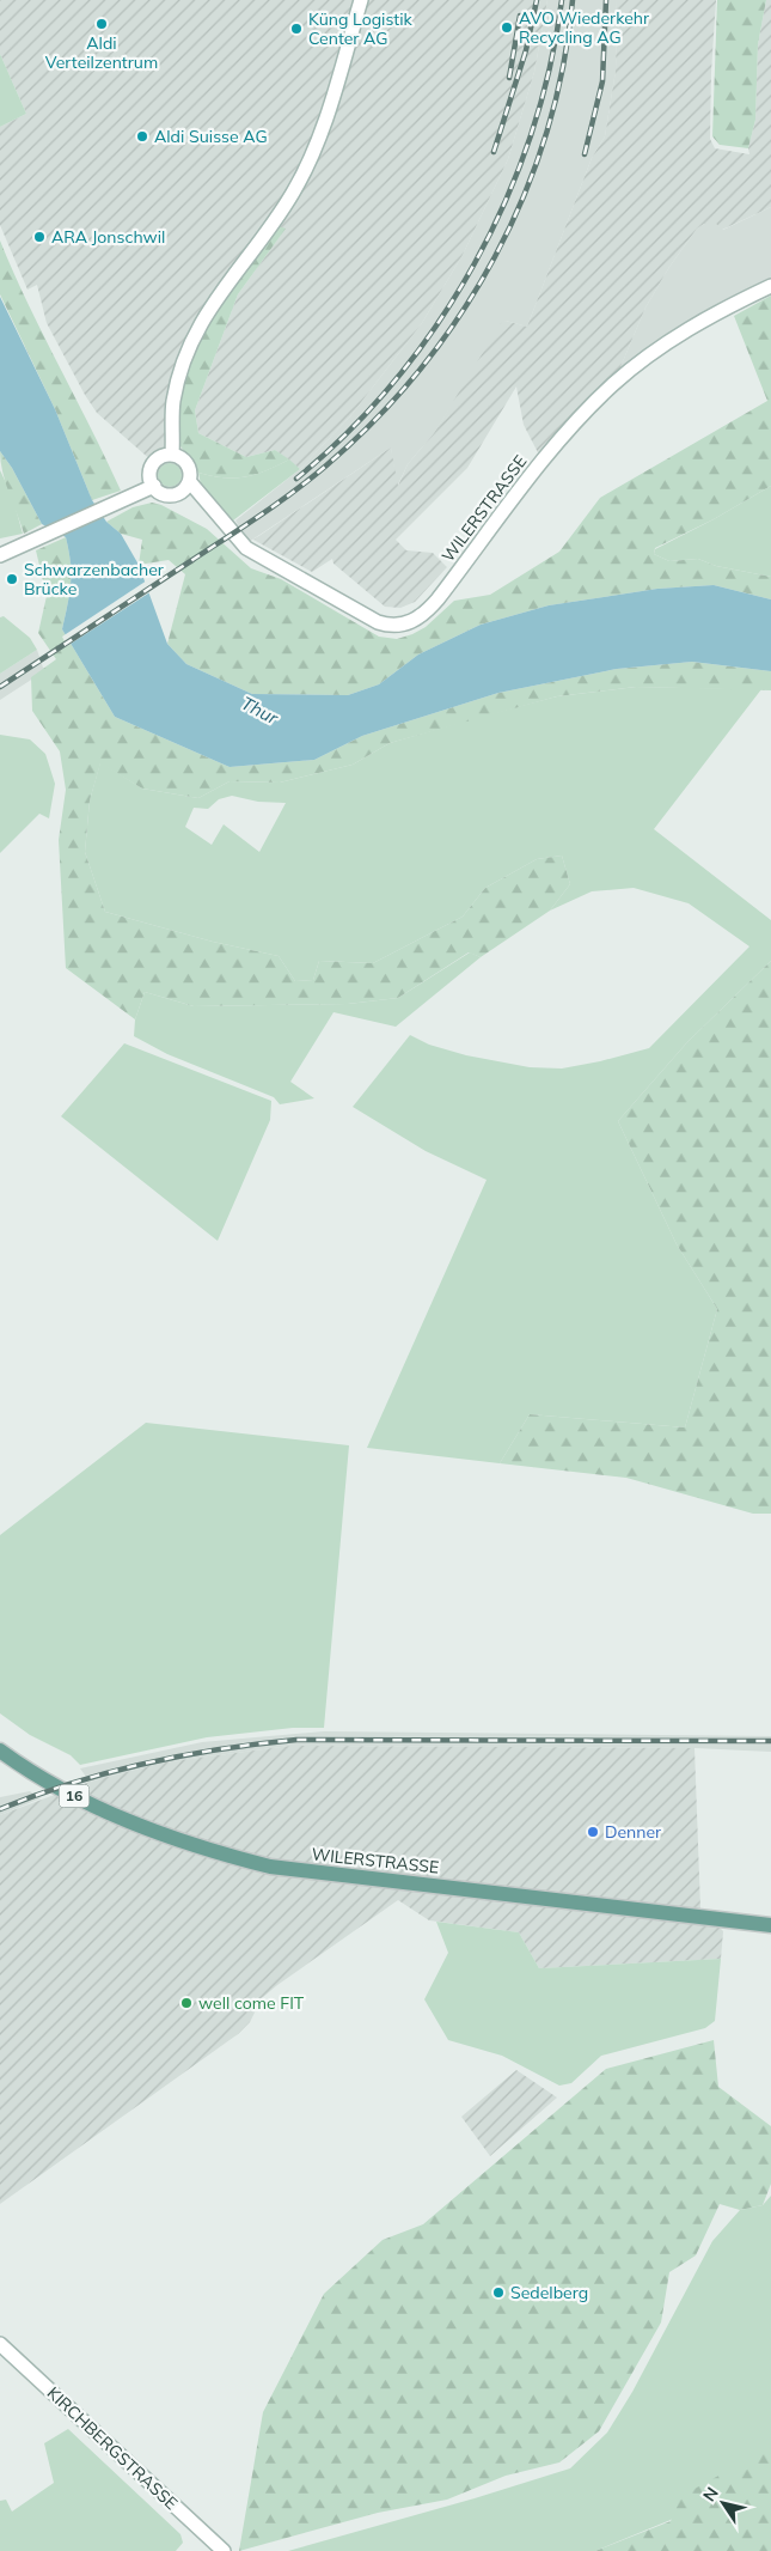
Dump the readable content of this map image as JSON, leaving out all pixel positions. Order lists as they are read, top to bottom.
{
  "streets": {
    "main road": ["WILERSTRASSE", "16", "KIRCHBERGSTRASSE"]
  },
  "water": ["Thur"],
  "places": [
    "Aldi Verteilzentrum",
    "AVO Wiederkehr Recycling AG",
    "Küng Logistik Center AG",
    "Aldi Suisse AG",
    "ARA Jonschwil",
    "Schwarzenbacher Brücke",
    "Denner",
    "well come FIT",
    "Sedelberg"
  ],
  "north": "top left"
}
